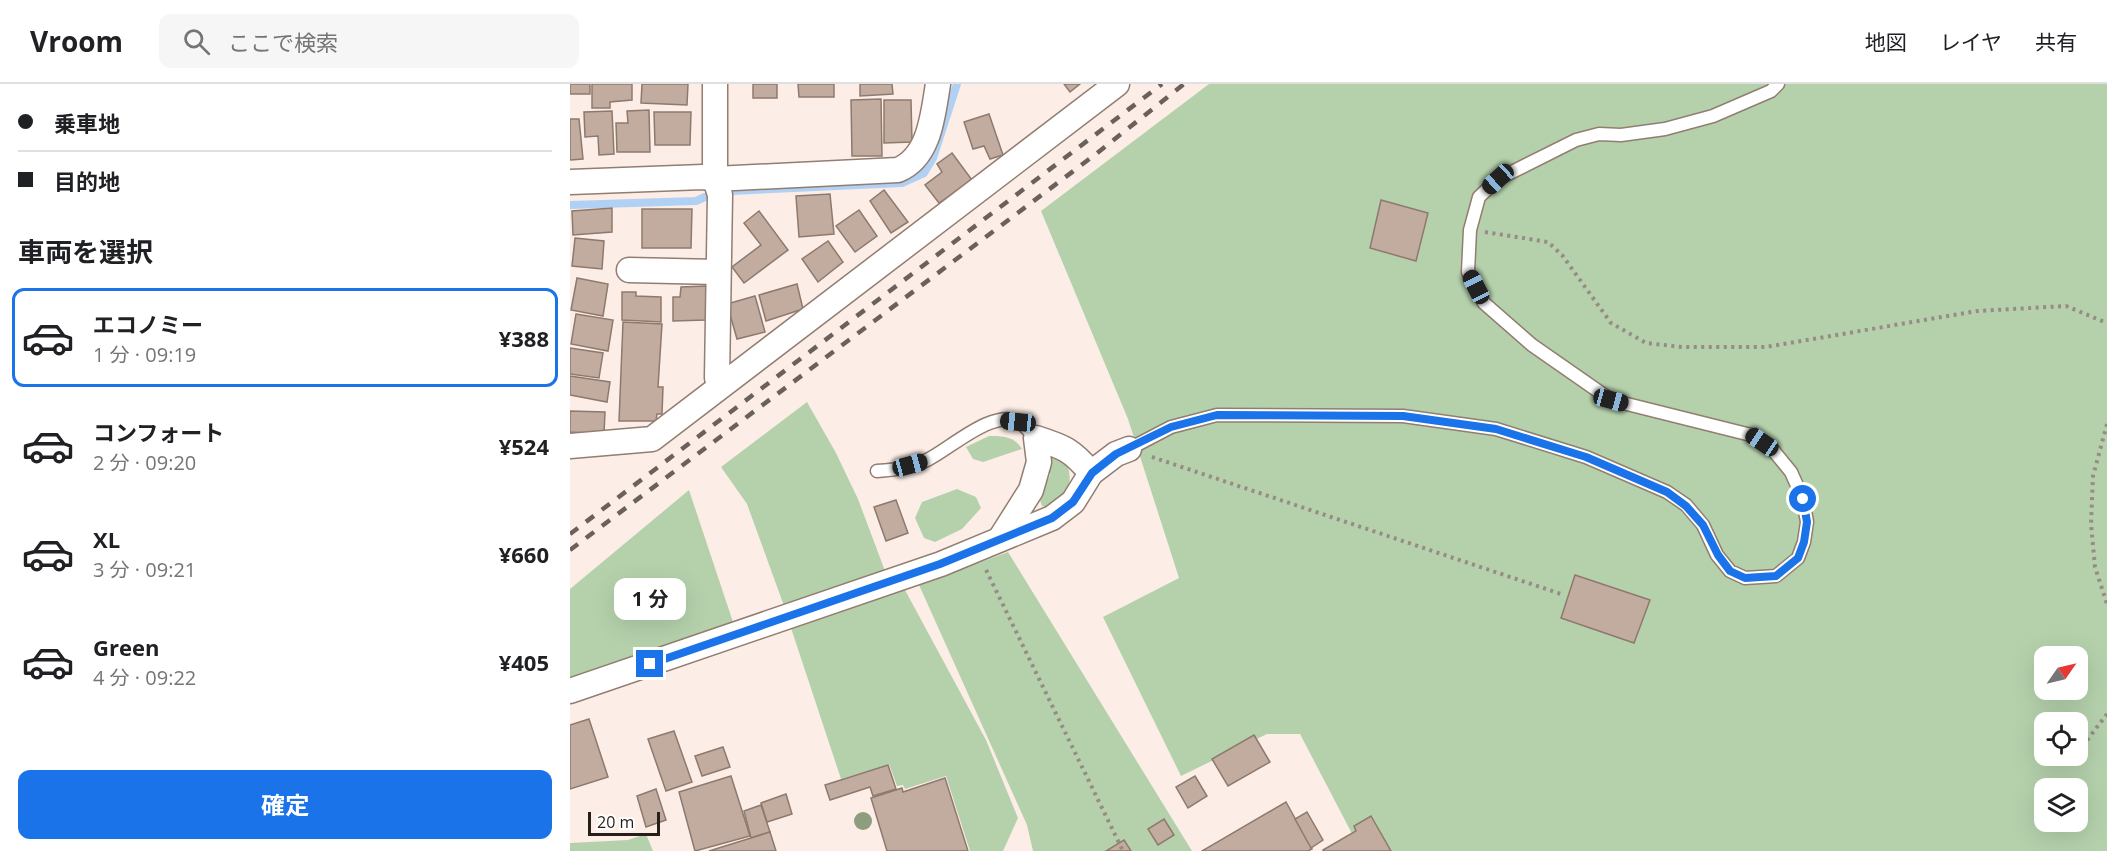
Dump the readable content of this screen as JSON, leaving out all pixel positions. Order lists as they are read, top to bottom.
{
  "scale_bar": "20 m",
  "north": "top right",
  "page": {
    "header": "Vroom",
    "search": "ここで検索",
    "nav": ["地図", "レイヤ", "共有"],
    "banner": ["乗車地", "目的地"],
    "heading": "車両を選択",
    "list": [
      {
        "name": "エコノミー",
        "note": "1 分 · 09:19",
        "value": "¥388"
      },
      {
        "name": "コンフォート",
        "note": "2 分 · 09:20",
        "value": "¥524"
      },
      {
        "name": "XL",
        "note": "3 分 · 09:21",
        "value": "¥660"
      },
      {
        "name": "Green",
        "note": "4 分 · 09:22",
        "value": "¥405"
      }
    ],
    "bubble": "1 分",
    "buttons": "確定",
    "scale": "20 m"
  }
}
